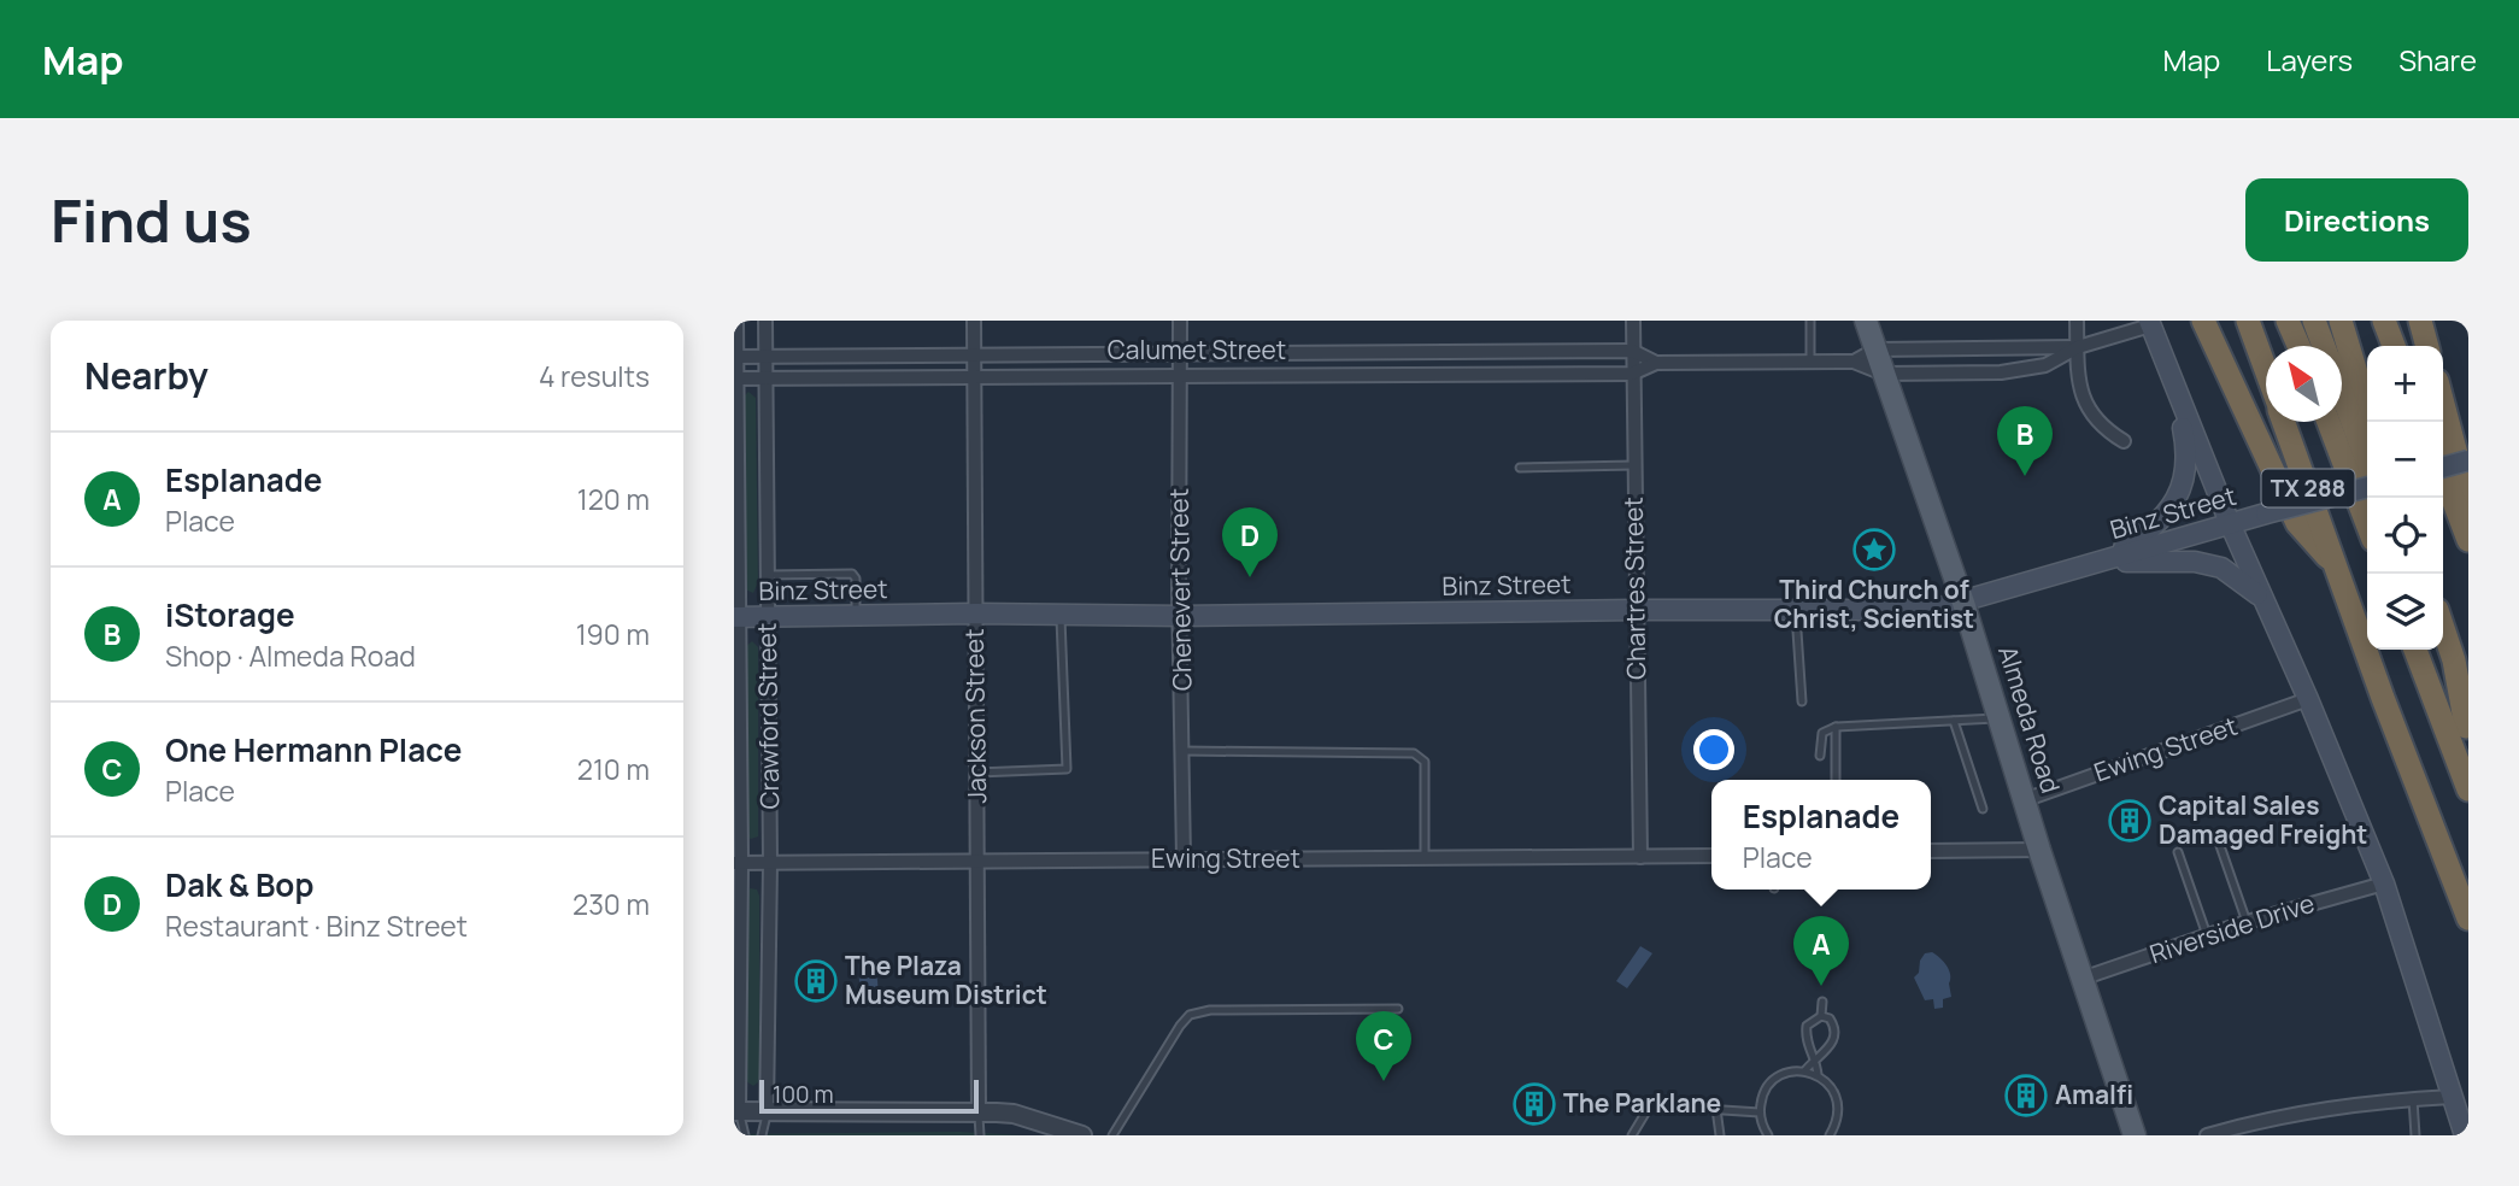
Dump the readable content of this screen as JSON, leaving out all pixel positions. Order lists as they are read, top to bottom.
{
  "streets": {
    "highway": ["TX 288"],
    "main road": ["Binz Street", "Almeda Road"],
    "street": [
      "Calumet Street",
      "Chartres Street",
      "Chenevert Street",
      "Crawford Street",
      "Jackson Street",
      "Ewing Street",
      "Riverside Drive"
    ]
  },
  "crossings": [
    ["Calumet Street", "Chartres Street"],
    ["Calumet Street", "Chenevert Street"],
    ["Calumet Street", "Crawford Street"],
    ["Calumet Street", "Jackson Street"],
    ["Calumet Street", "Almeda Road"],
    ["Binz Street", "Chartres Street"],
    ["Binz Street", "Chenevert Street"],
    ["Binz Street", "Crawford Street"],
    ["Binz Street", "Jackson Street"],
    ["Binz Street", "Almeda Road"],
    ["Chartres Street", "Ewing Street"],
    ["Chenevert Street", "Ewing Street"],
    ["Crawford Street", "Ewing Street"],
    ["Jackson Street", "Ewing Street"],
    ["Almeda Road", "Ewing Street"],
    ["Almeda Road", "Riverside Drive"]
  ],
  "places": {
    "place": ["Third Church of Christ, Scientist"],
    "building": [
      "Capital Sales Damaged Freight",
      "The Plaza Museum District",
      "Amalfi",
      "The Parklane"
    ]
  },
  "scale_bar": "100 m",
  "north": "top left",
  "page": {
    "header": "Map",
    "nav": ["Map", "Layers", "Share"],
    "buttons": "Directions",
    "title": "Find us",
    "heading": ["Nearby", "4 results"],
    "map_buttons": ["+", "−"],
    "pins": [
      "B",
      "D",
      "A",
      "C"
    ],
    "list": [
      {
        "mark": "A",
        "name": "Esplanade",
        "note": "Place",
        "value": "120 m"
      },
      {
        "mark": "B",
        "name": "iStorage",
        "note": "Shop · Almeda Road",
        "value": "190 m"
      },
      {
        "mark": "C",
        "name": "One Hermann Place",
        "note": "Place",
        "value": "210 m"
      },
      {
        "mark": "D",
        "name": "Dak & Bop",
        "note": "Restaurant · Binz Street",
        "value": "230 m"
      }
    ],
    "popup": ["Esplanade", "Place"],
    "scale": "100 m"
  }
}
